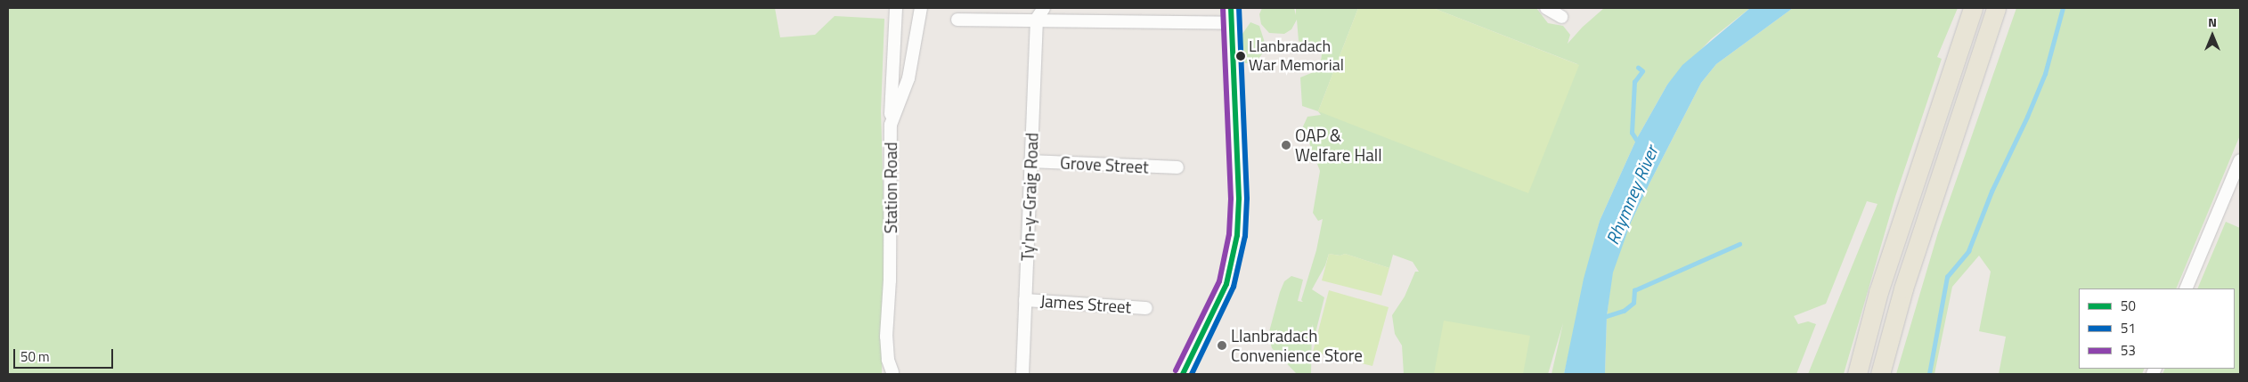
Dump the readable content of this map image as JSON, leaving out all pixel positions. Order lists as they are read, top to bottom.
{
  "streets": {
    "street": [
      "Grove Street",
      "Station Road",
      "Ty'n-y-Graig Road",
      "James Street"
    ]
  },
  "crossings": [
    ["Grove Street", "Ty'n-y-Graig Road"],
    ["Ty'n-y-Graig Road", "James Street"]
  ],
  "water": ["Rhymney River"],
  "places": ["Llanbradach War Memorial", "OAP & Welfare Hall", "Llanbradach Convenience Store"],
  "lines": ["transit line 50", "transit line 51", "transit line 53"],
  "legend": ["50", "51", "53"],
  "scale_bar": "50 m",
  "north": "top"
}
